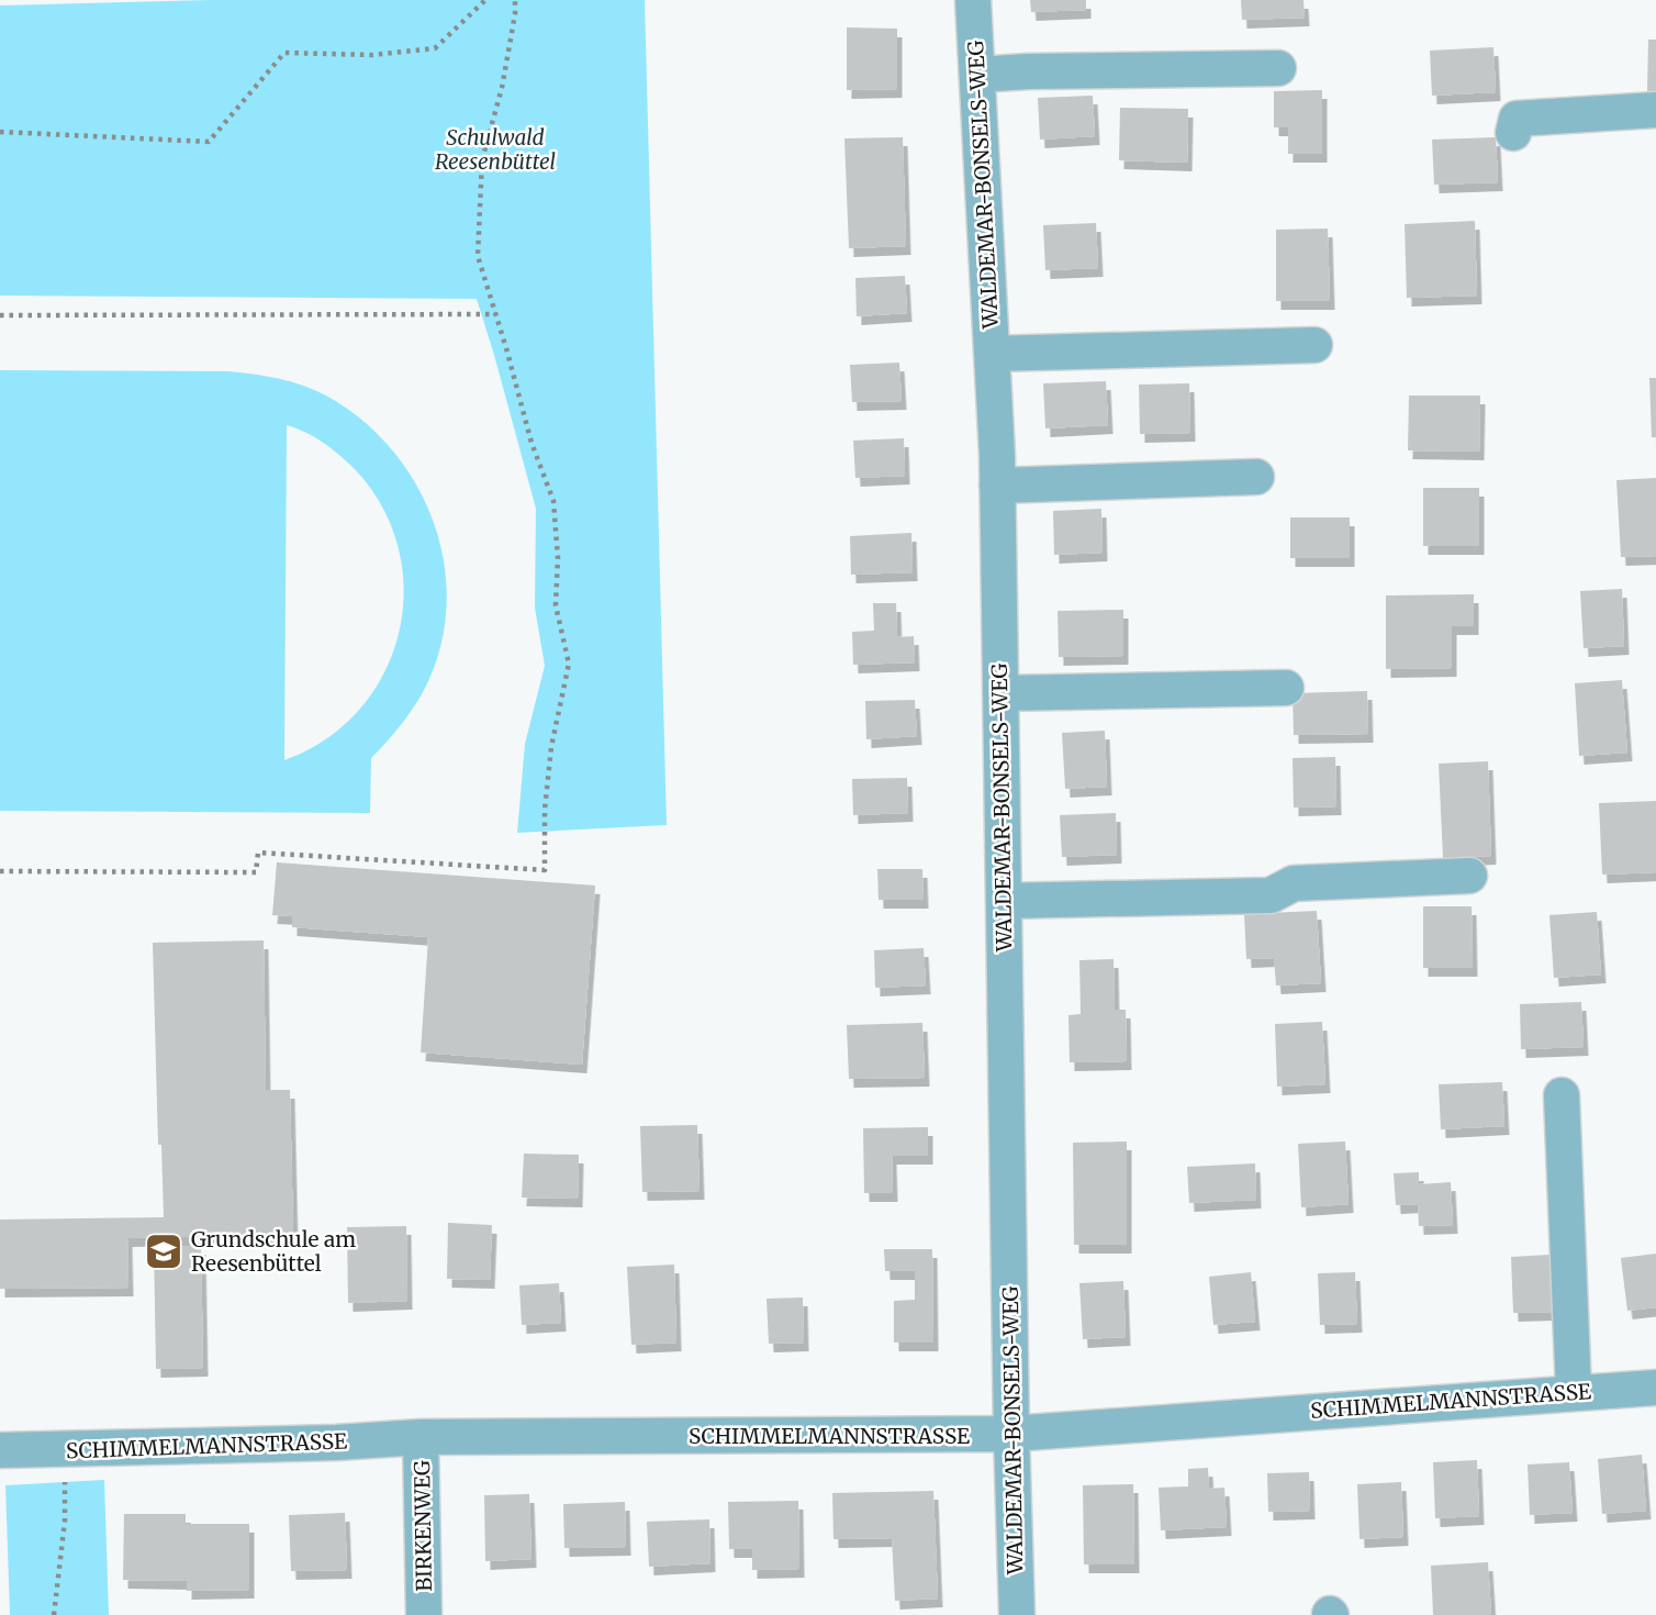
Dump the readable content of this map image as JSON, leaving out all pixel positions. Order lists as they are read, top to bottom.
{
  "streets": {
    "street": ["WALDEMAR-BONSELS-WEG", "SCHIMMELMANNSTRASSE", "BIRKENWEG"]
  },
  "crossings": [
    ["WALDEMAR-BONSELS-WEG", "SCHIMMELMANNSTRASSE"],
    ["SCHIMMELMANNSTRASSE", "BIRKENWEG"]
  ],
  "parks": ["Schulwald Reesenbüttel"],
  "places": {
    "school or university": ["Grundschule am Reesenbüttel"]
  }
}
